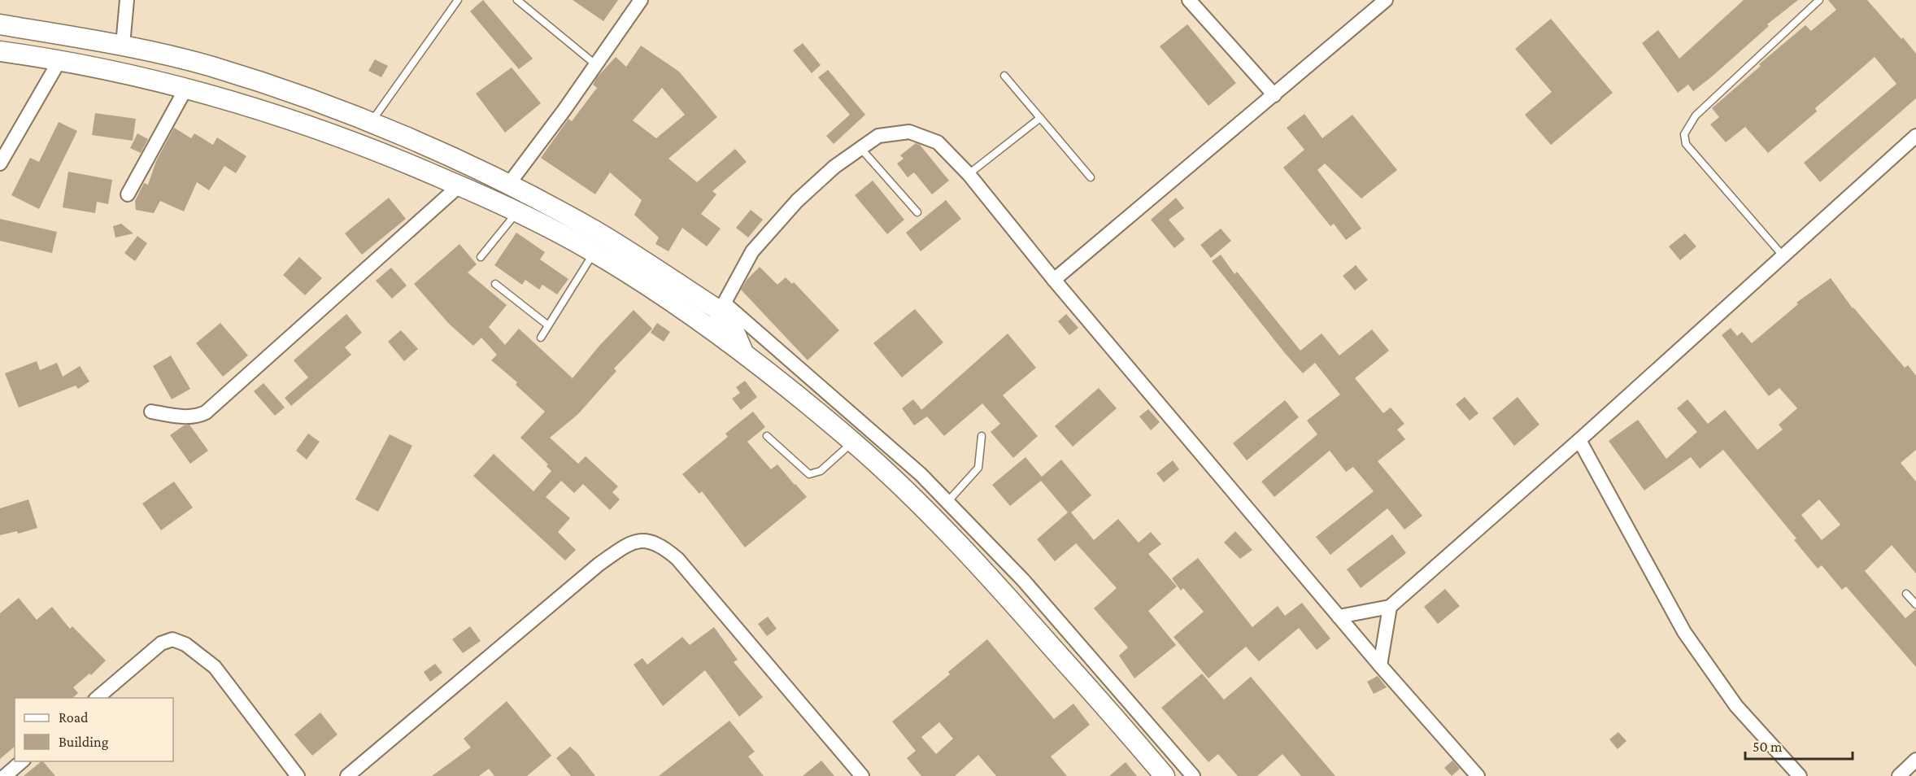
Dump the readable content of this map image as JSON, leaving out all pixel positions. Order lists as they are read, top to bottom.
{
  "legend": ["Road", "Building"],
  "scale_bar": "50 m"
}
